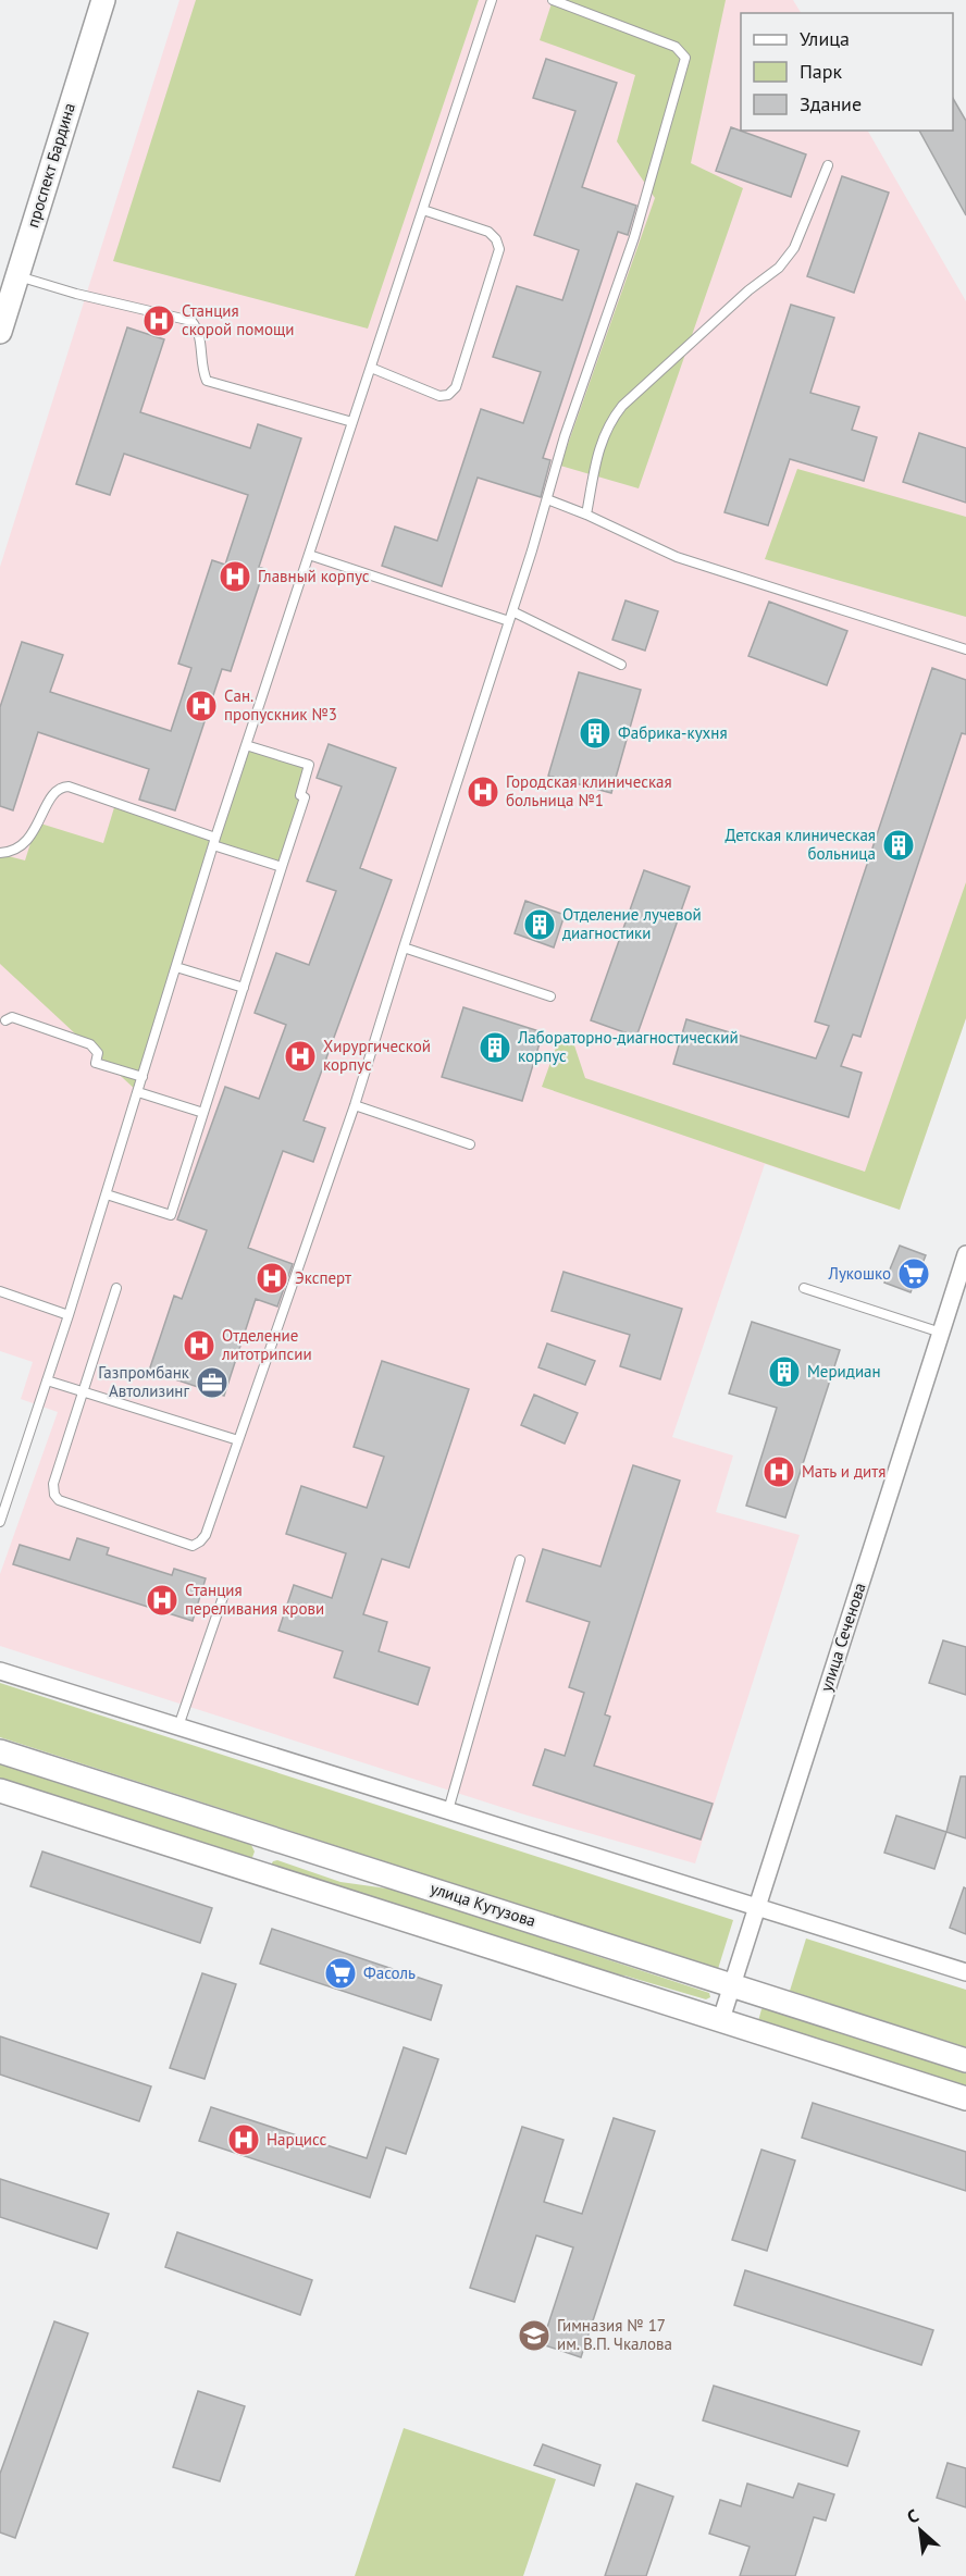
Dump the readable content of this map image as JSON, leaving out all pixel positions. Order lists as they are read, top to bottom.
{
  "streets": {
    "main road": ["проспект Бардина", "улица Кутузова"],
    "street": ["улица Сеченова"]
  },
  "crossings": [
    ["улица Сеченова", "улица Кутузова"]
  ],
  "places": {
    "hospital": [
      "Станция скорой помощи",
      "Главный корпус",
      "Сан. пропускник №3",
      "Городская клиническая больница №1",
      "Хирургической корпус",
      "Эксперт",
      "Отделение литотрипсии",
      "Мать и дитя",
      "Станция переливания крови",
      "Нарцисс"
    ],
    "building": [
      "Фабрика-кухня",
      "Детская клиническая больница",
      "Отделение лучевой диагностики",
      "Лабораторно-диагностический корпус",
      "Меридиан"
    ],
    "supermarket": ["Лукошко", "Фасоль"],
    "office": ["Газпромбанк Автолизинг"],
    "school or university": ["Гимназия № 17 им. В.П. Чкалова"]
  },
  "legend": ["Улица", "Парк", "Здание"],
  "north": "top left"
}
